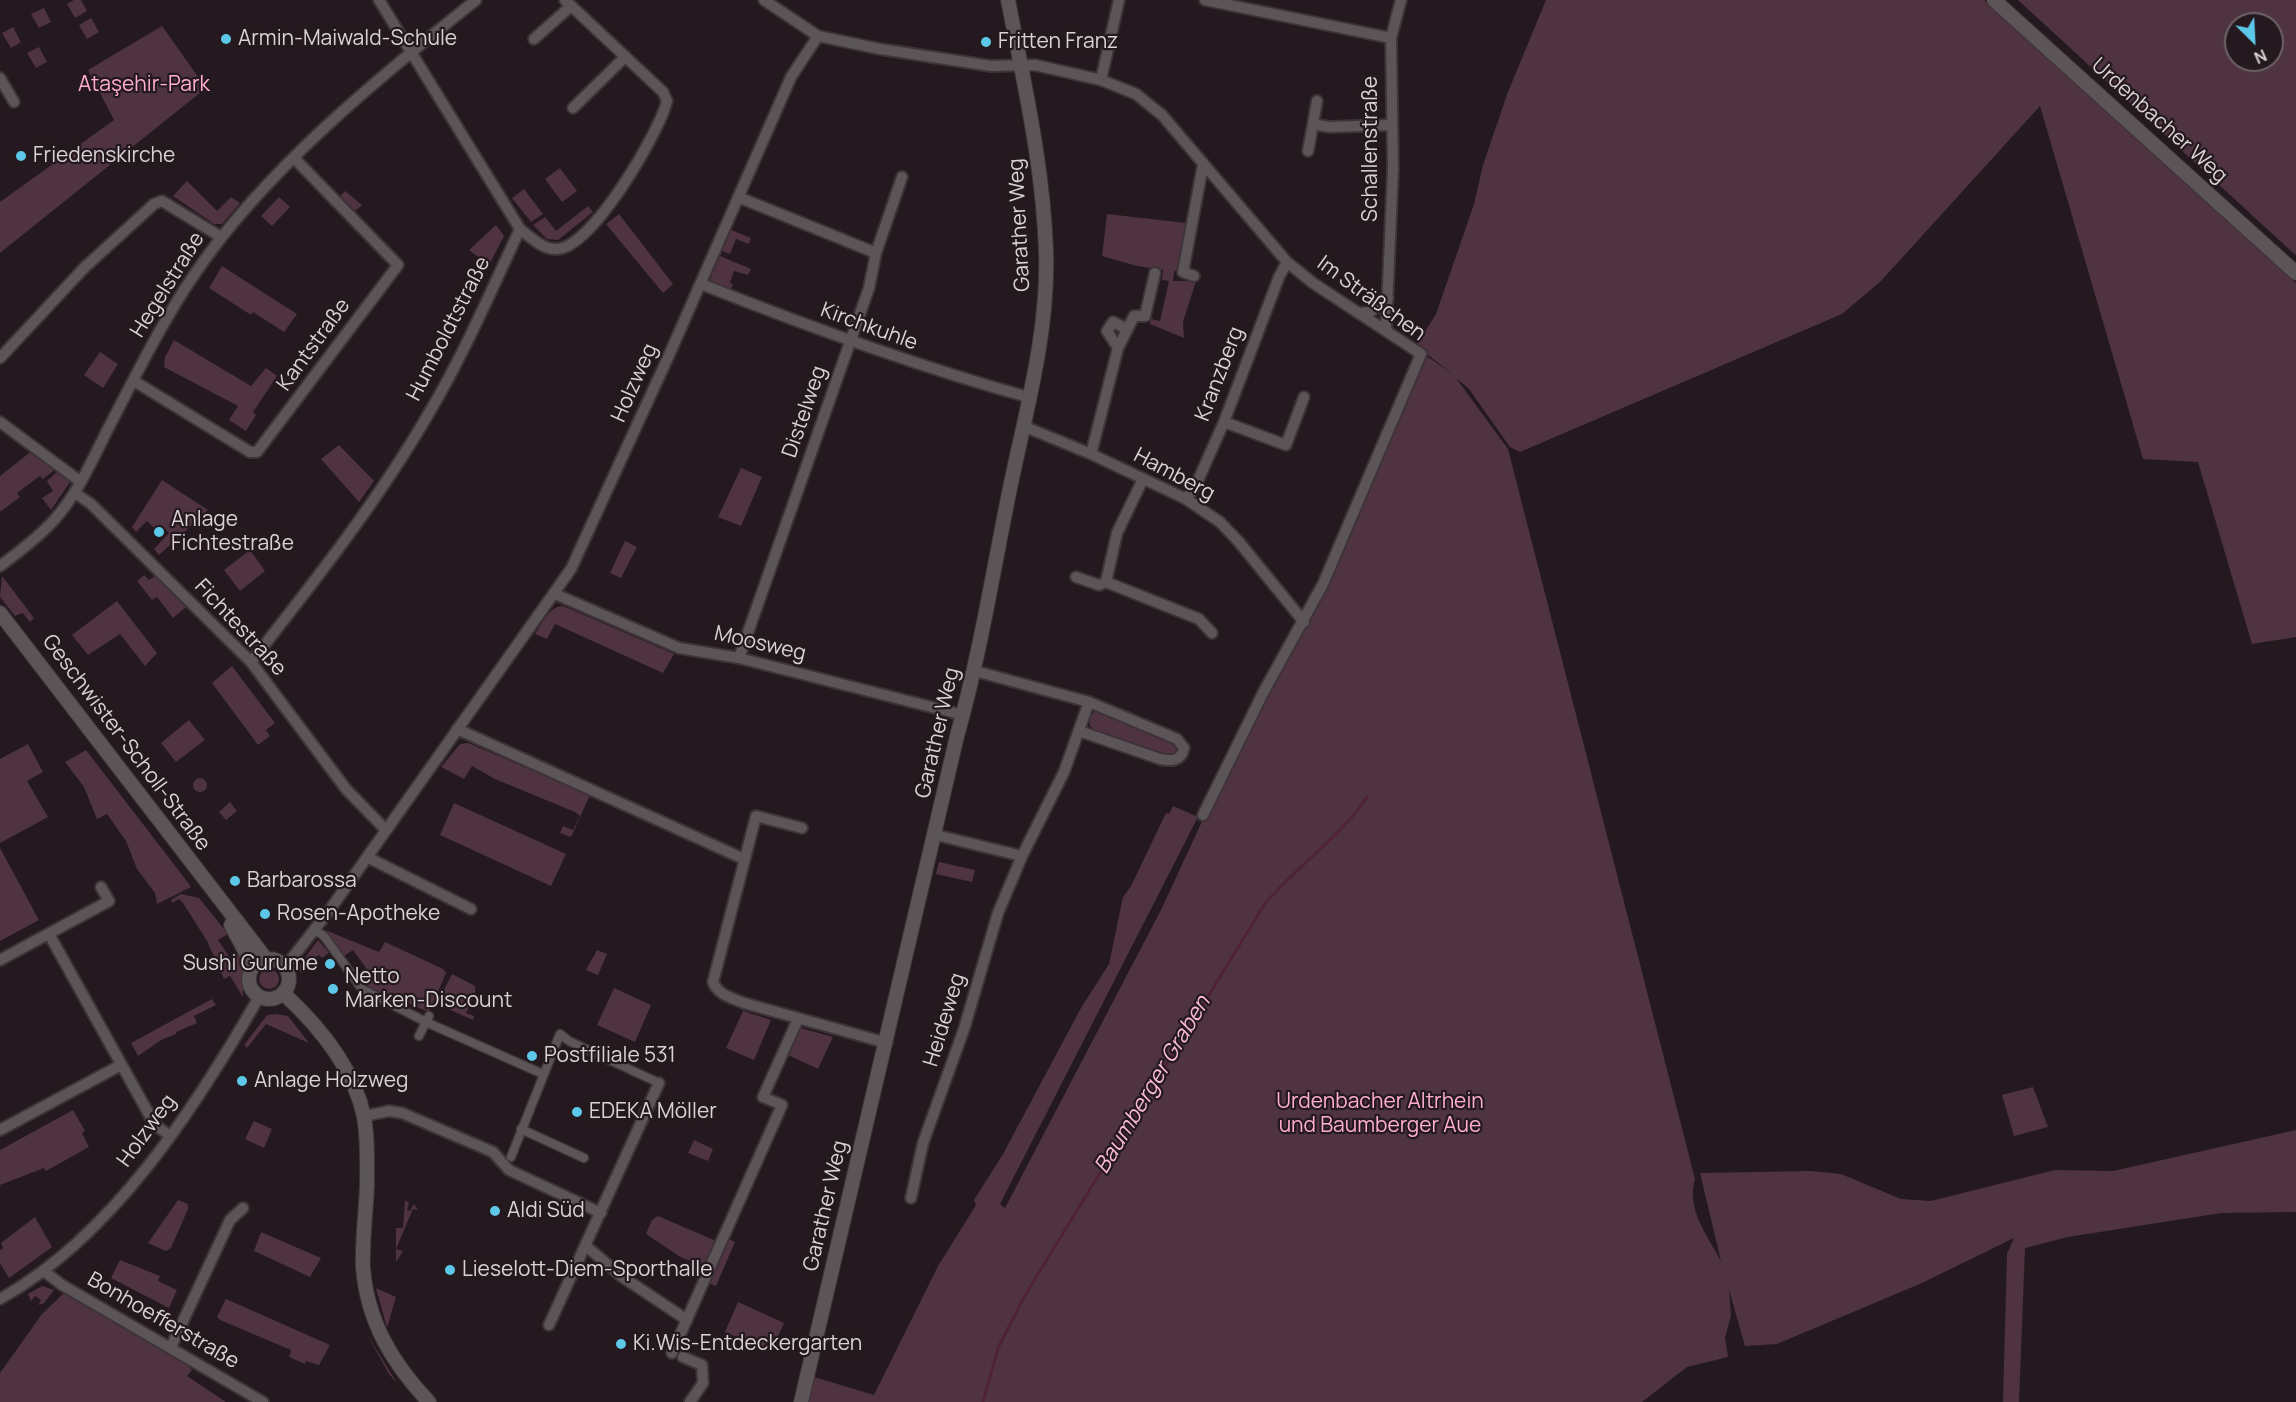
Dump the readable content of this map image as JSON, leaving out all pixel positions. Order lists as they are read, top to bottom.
{
  "streets": {
    "street": [
      "Urdenbacher Weg",
      "Schallenstraße",
      "Garather Weg",
      "Hegelstraße",
      "Im Sträßchen",
      "Kirchkuhle",
      "Humboldtstraße",
      "Kantstraße",
      "Kranzberg",
      "Holzweg",
      "Distelweg",
      "Hamberg",
      "Fichtestraße",
      "Moosweg",
      "Geschwister-Scholl-Straße",
      "Heideweg",
      "Bonhoefferstraße"
    ]
  },
  "crossings": [
    ["Schallenstraße", "Im Sträßchen"],
    ["Garather Weg", "Im Sträßchen"],
    ["Garather Weg", "Kirchkuhle"],
    ["Garather Weg", "Hamberg"],
    ["Garather Weg", "Moosweg"],
    ["Hegelstraße", "Kantstraße"],
    ["Hegelstraße", "Fichtestraße"],
    ["Im Sträßchen", "Kranzberg"],
    ["Im Sträßchen", "Holzweg"],
    ["Im Sträßchen", "Hamberg"],
    ["Kirchkuhle", "Holzweg"],
    ["Kirchkuhle", "Distelweg"],
    ["Humboldtstraße", "Fichtestraße"],
    ["Kranzberg", "Hamberg"],
    ["Holzweg", "Fichtestraße"],
    ["Holzweg", "Moosweg"],
    ["Holzweg", "Geschwister-Scholl-Straße"],
    ["Holzweg", "Bonhoefferstraße"],
    ["Distelweg", "Moosweg"]
  ],
  "water": ["Baumberger Graben"],
  "parks": ["Ataşehir-Park", "Urdenbacher Altrhein und Baumberger Aue"],
  "places": [
    "Armin-Maiwald-Schule",
    "Fritten Franz",
    "Friedenskirche",
    "Anlage Fichtestraße",
    "Barbarossa",
    "Rosen-Apotheke",
    "Sushi Gurume",
    "Netto Marken-Discount",
    "Postfiliale 531",
    "Anlage Holzweg",
    "EDEKA Möller",
    "Aldi Süd",
    "Lieselott-Diem-Sporthalle",
    "Ki.Wis-Entdeckergarten"
  ],
  "north": "bottom right"
}
